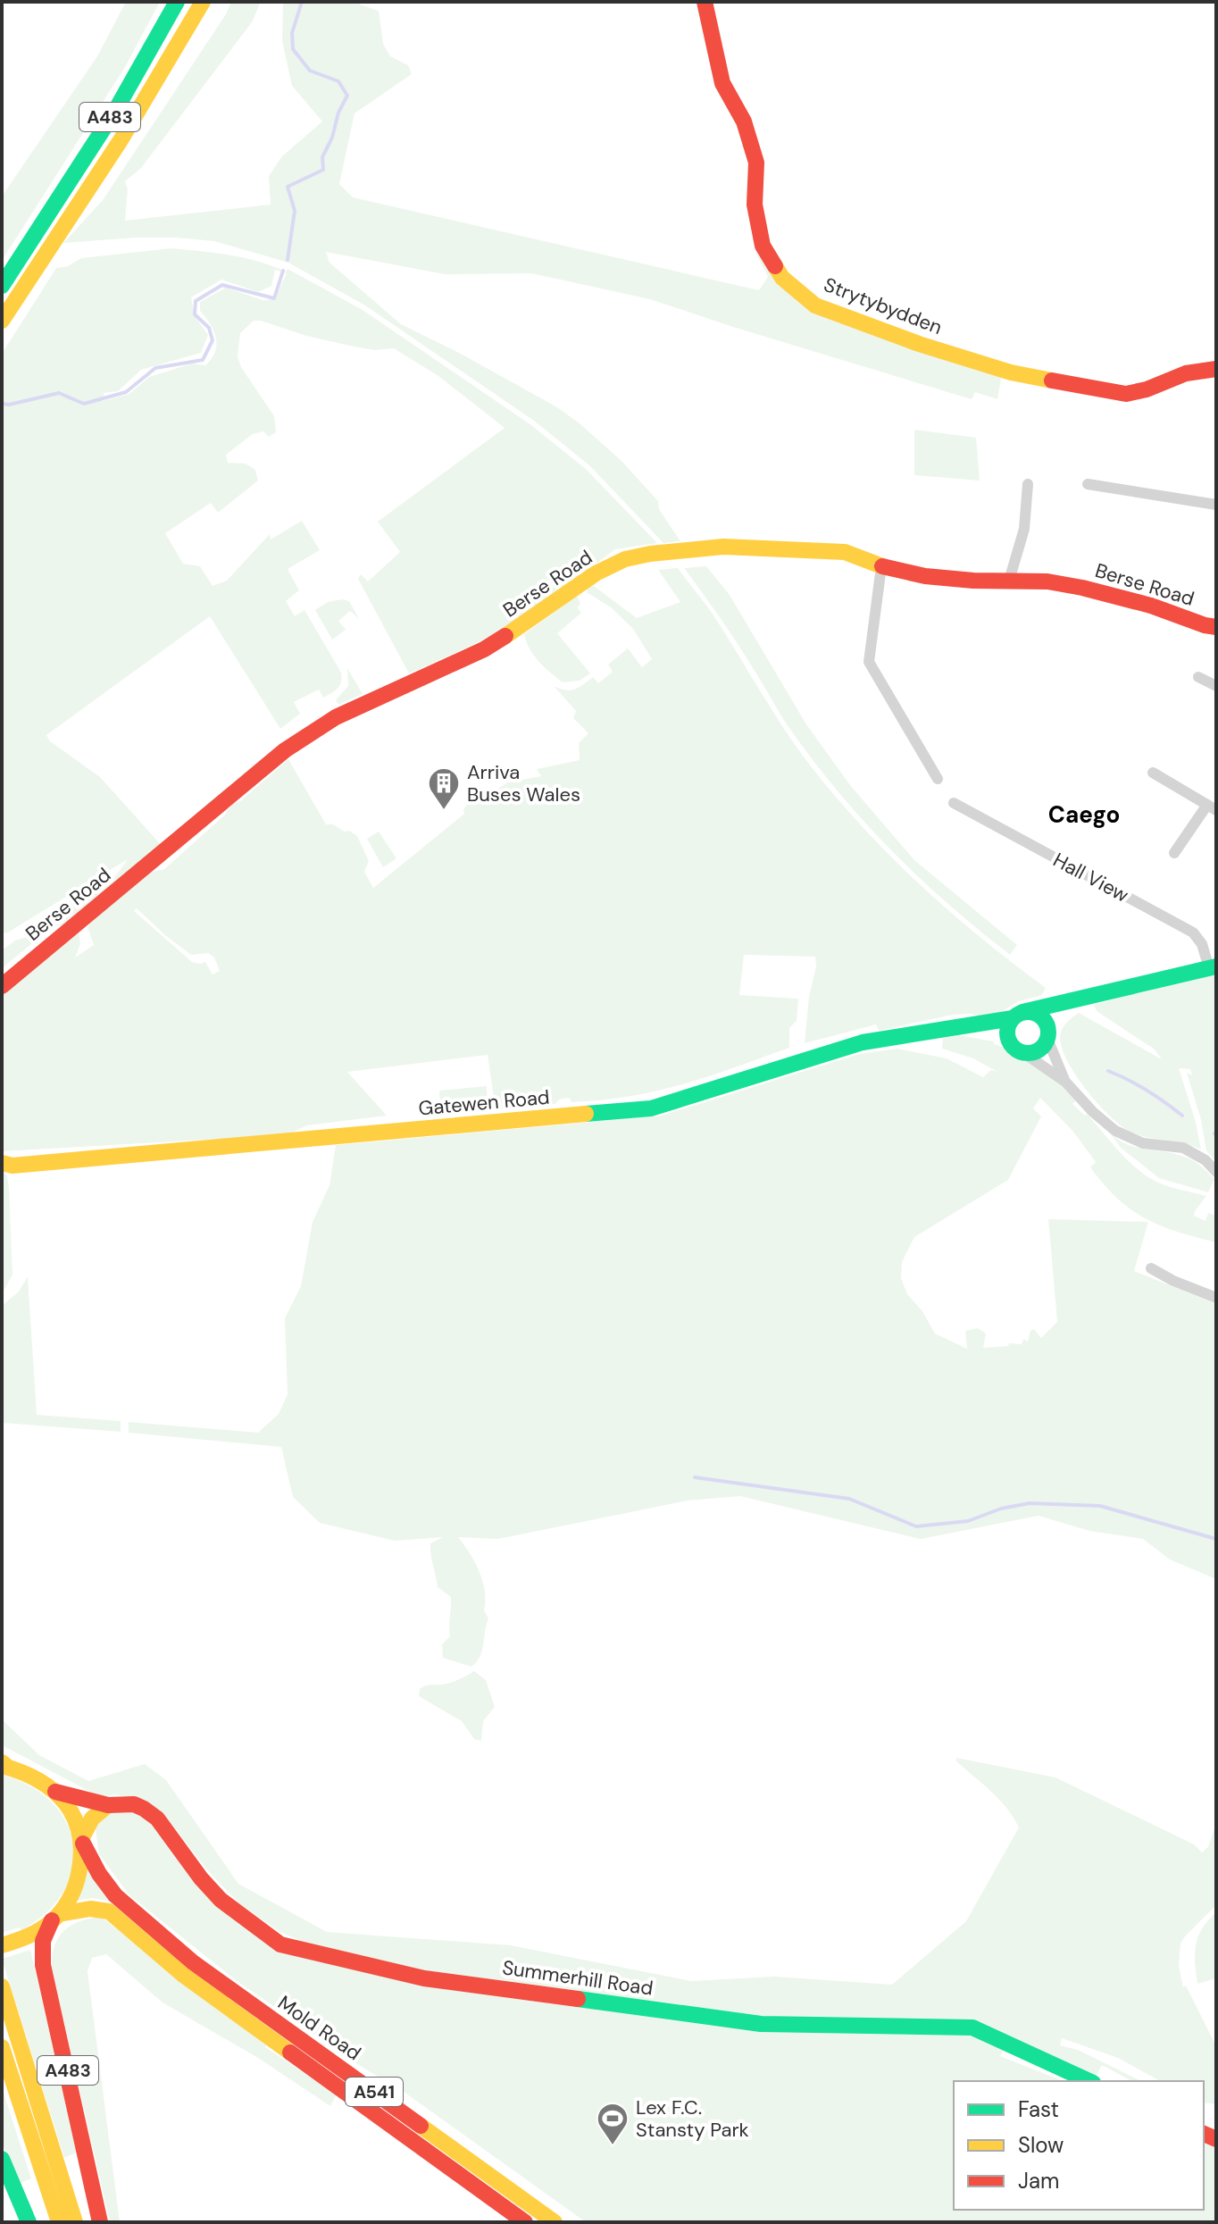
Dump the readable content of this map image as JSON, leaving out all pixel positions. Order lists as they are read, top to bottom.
{
  "streets": {
    "main road": [
      "A483",
      "Strytybydden",
      "Berse Road",
      "Gatewen Road",
      "Summerhill Road",
      "Mold Road",
      "A541"
    ],
    "street": ["Hall View"]
  },
  "crossings": [
    ["A483", "Mold Road"],
    ["Hall View", "Gatewen Road"],
    ["Summerhill Road", "Mold Road"]
  ],
  "districts": ["Caego"],
  "places": {
    "building": ["Arriva Buses Wales"],
    "sports": ["Lex F.C. Stansty Park"]
  },
  "legend": ["Fast", "Slow", "Jam"]
}
